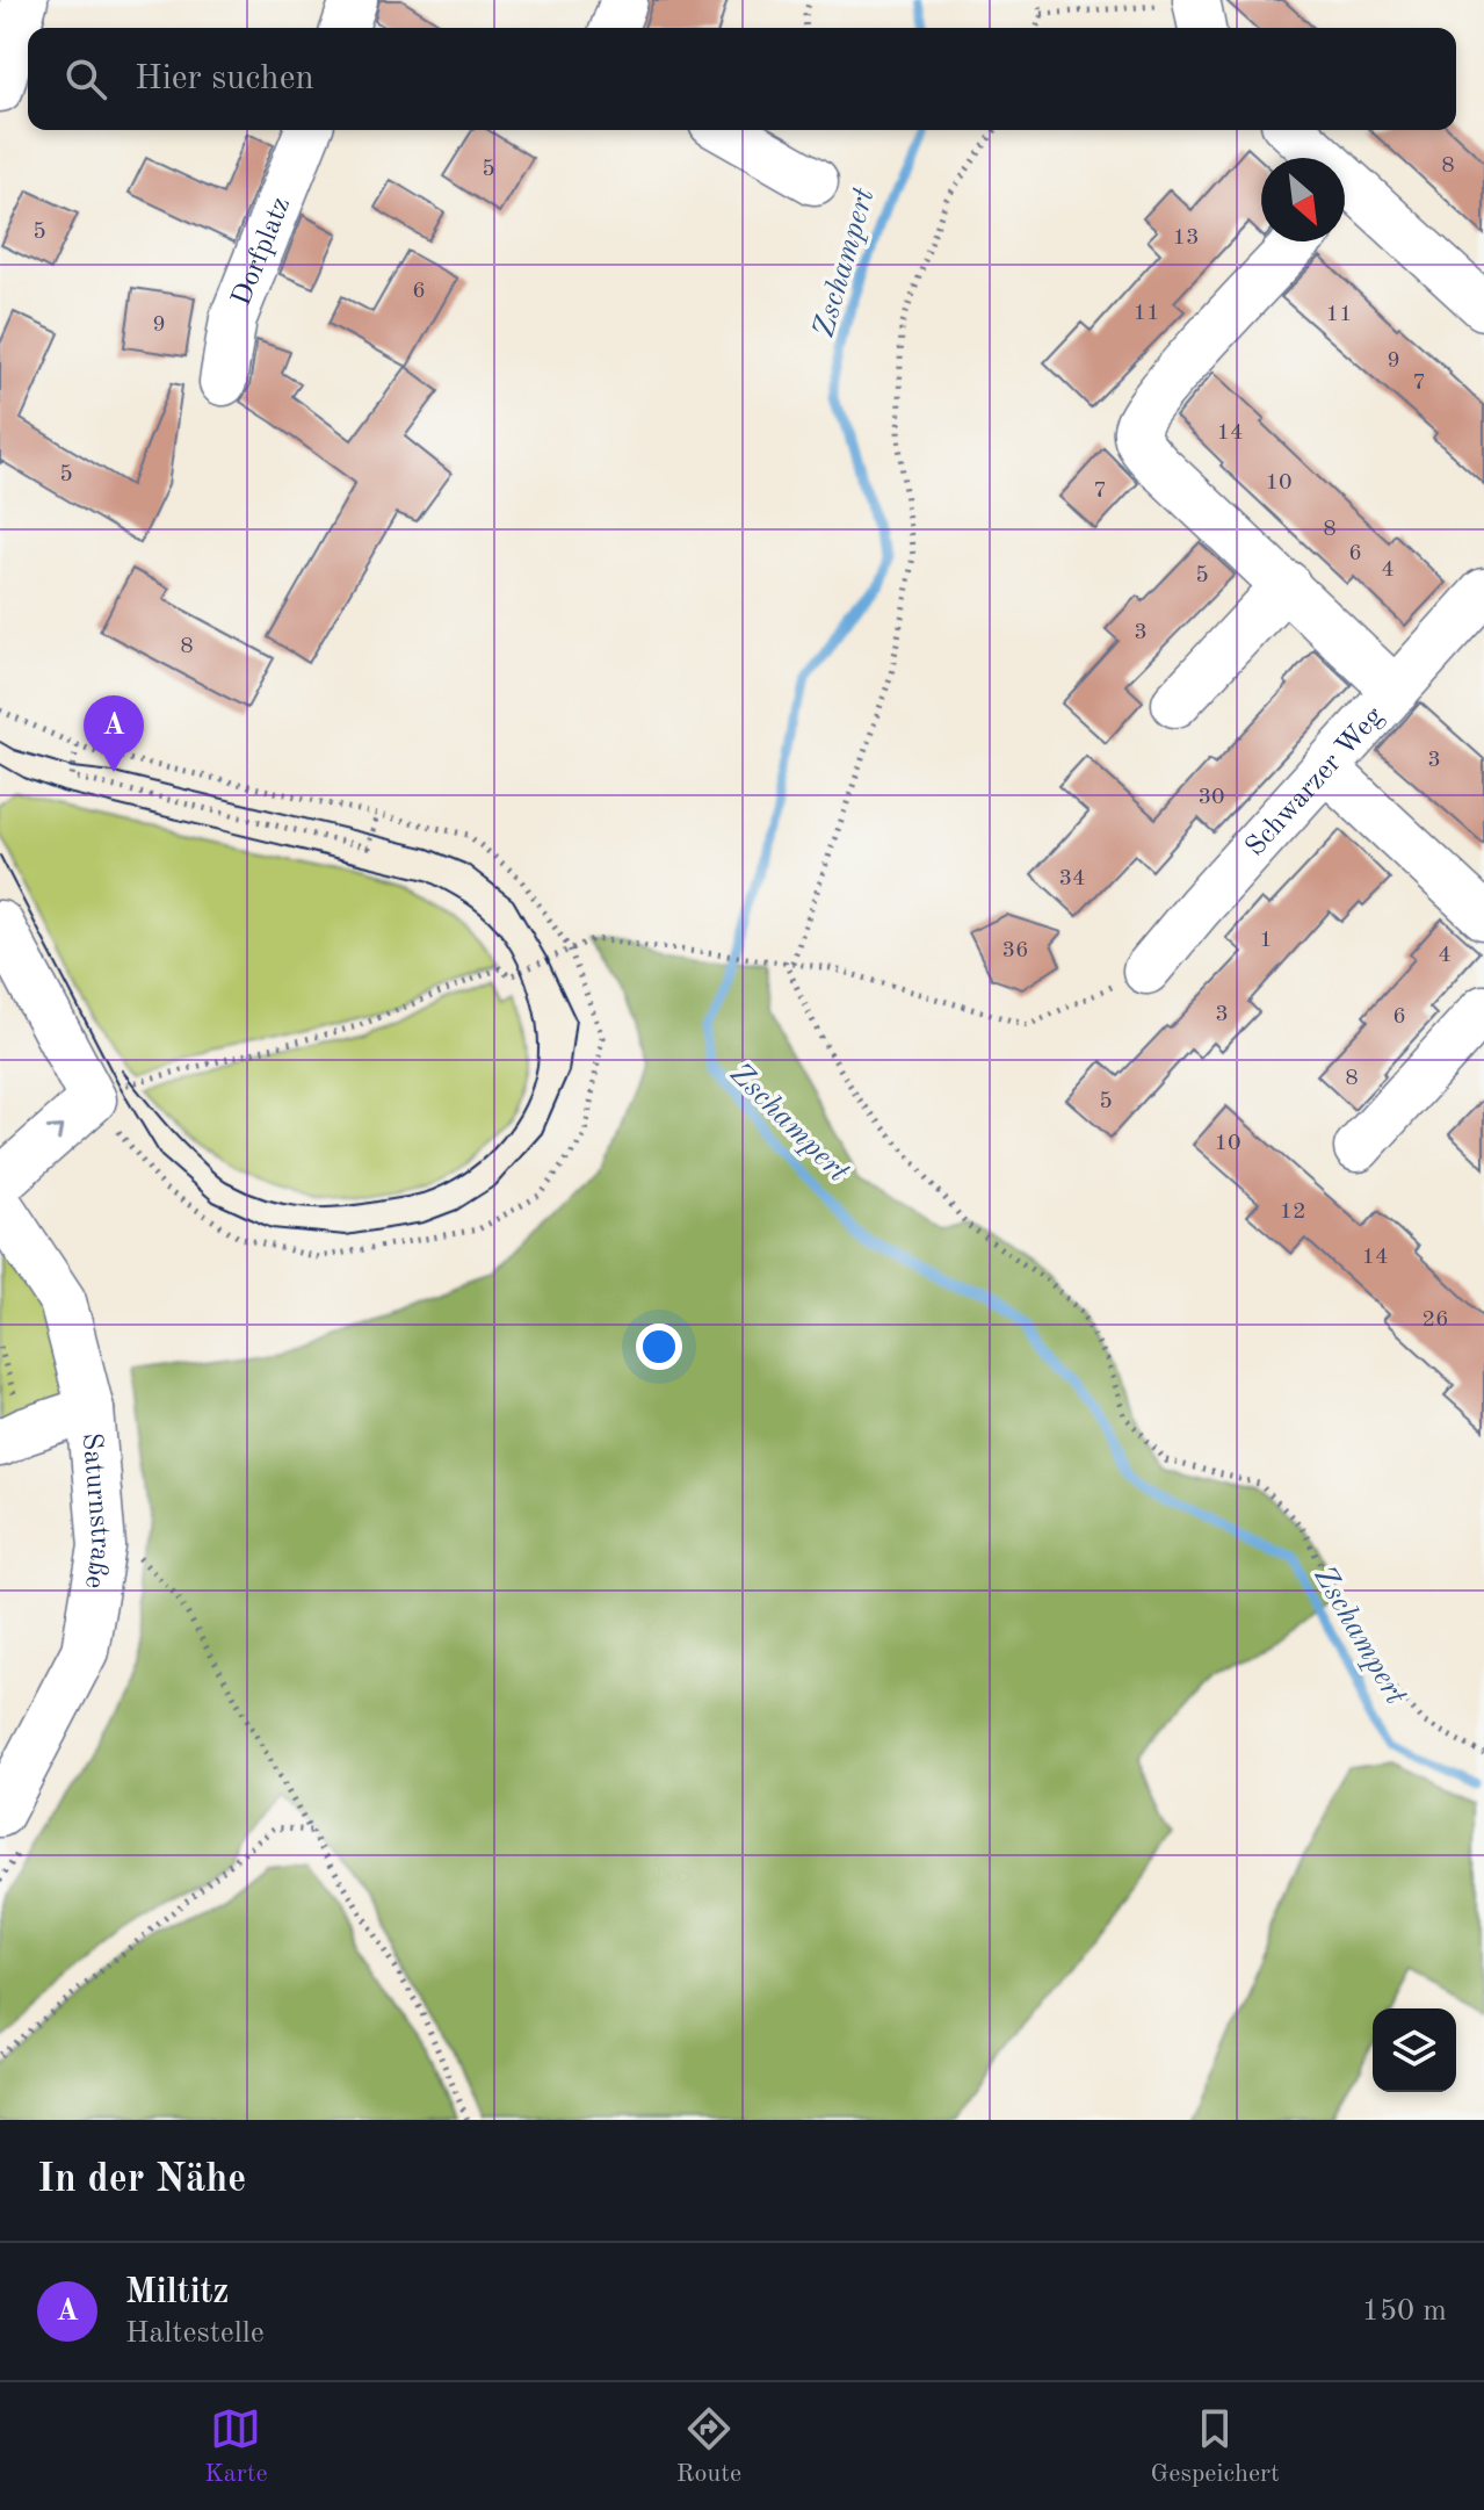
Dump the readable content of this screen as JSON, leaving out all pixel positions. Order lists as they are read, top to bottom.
{
  "streets": {
    "street": ["Dorfplatz", "Schwarzer Weg", "Saturnstraße"]
  },
  "water": ["Zschampert"],
  "house_numbers": [
    "8",
    "5",
    "5",
    "13",
    "6",
    "11",
    "11",
    "9",
    "9",
    "7",
    "14",
    "5",
    "10",
    "7",
    "8",
    "6",
    "4",
    "5",
    "3",
    "8",
    "3",
    "30",
    "34",
    "1",
    "36",
    "4",
    "3",
    "6",
    "8",
    "5",
    "10",
    "12",
    "14",
    "26"
  ],
  "north": "bottom right",
  "page": {
    "search": "Hier suchen",
    "pins": "A",
    "heading": "In der Nähe",
    "list": [
      {
        "mark": "A",
        "name": "Miltitz",
        "note": "Haltestelle",
        "value": "150 m"
      }
    ],
    "nav": ["Karte", "Route", "Gespeichert"]
  }
}
